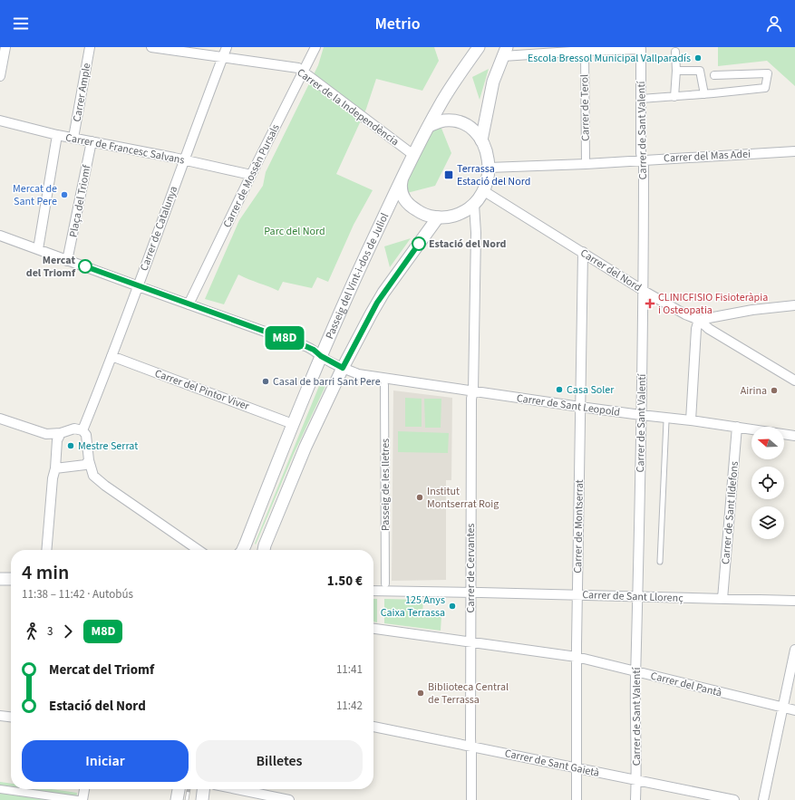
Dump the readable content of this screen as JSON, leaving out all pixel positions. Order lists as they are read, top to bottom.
{
  "streets": {
    "street": [
      "Carrer Ample",
      "Carrer de la Independència",
      "Carrer de Terol",
      "Carrer de Sant Valentí",
      "Carrer de Francesc Salvans",
      "Carrer del Mas Adei",
      "Carrer de Mossèn Pursals",
      "Plaça del Triomf",
      "Carrer de Catalunya",
      "Carrer del Nord",
      "Passeig del Vint-i-dos de Juliol",
      "Carrer del Pintor Viver",
      "Carrer de Sant Leopold",
      "Passeig de les lletres",
      "Carrer de Sant Ildefons",
      "Carrer de Montserrat",
      "Carrer de Cervantes",
      "Carrer de Sant Llorenç",
      "Carrer del Pantà",
      "Carrer de Sant Gaietà"
    ]
  },
  "crossings": [
    ["Carrer Ample", "Carrer de Francesc Salvans"],
    ["Carrer de la Independència", "Carrer del Mas Adei"],
    ["Carrer de la Independència", "Carrer de Mossèn Pursals"],
    ["Carrer de la Independència", "Carrer de Catalunya"],
    ["Carrer de la Independència", "Carrer del Nord"],
    ["Carrer de la Independència", "Passeig del Vint-i-dos de Juliol"],
    ["Carrer de la Independència", "Carrer de Cervantes"],
    ["Carrer de Terol", "Carrer del Mas Adei"],
    ["Carrer de Sant Valentí", "Carrer del Mas Adei"],
    ["Carrer de Sant Valentí", "Carrer del Nord"],
    ["Carrer de Sant Valentí", "Carrer de Sant Leopold"],
    ["Carrer de Sant Valentí", "Carrer de Sant Llorenç"],
    ["Carrer de Sant Valentí", "Carrer del Pantà"],
    ["Carrer de Sant Valentí", "Carrer de Sant Gaietà"],
    ["Carrer de Francesc Salvans", "Carrer de Mossèn Pursals"],
    ["Carrer de Francesc Salvans", "Plaça del Triomf"],
    ["Carrer de Francesc Salvans", "Carrer de Catalunya"],
    ["Carrer del Mas Adei", "Carrer del Nord"],
    ["Carrer del Mas Adei", "Passeig del Vint-i-dos de Juliol"],
    ["Carrer del Mas Adei", "Carrer de Cervantes"],
    ["Carrer de Mossèn Pursals", "Carrer de Sant Leopold"],
    ["Plaça del Triomf", "Carrer de Sant Leopold"],
    ["Carrer de Catalunya", "Carrer del Pintor Viver"],
    ["Carrer de Catalunya", "Carrer de Sant Leopold"],
    ["Carrer del Nord", "Passeig del Vint-i-dos de Juliol"],
    ["Carrer del Nord", "Carrer de Montserrat"],
    ["Carrer del Nord", "Carrer de Cervantes"],
    ["Passeig del Vint-i-dos de Juliol", "Carrer del Pintor Viver"],
    ["Passeig del Vint-i-dos de Juliol", "Carrer de Sant Leopold"],
    ["Passeig del Vint-i-dos de Juliol", "Carrer de Cervantes"],
    ["Carrer de Sant Leopold", "Carrer de Sant Ildefons"],
    ["Carrer de Sant Leopold", "Carrer de Montserrat"],
    ["Carrer de Sant Leopold", "Carrer de Cervantes"],
    ["Carrer de Sant Ildefons", "Carrer de Sant Llorenç"],
    ["Carrer de Montserrat", "Carrer de Sant Llorenç"],
    ["Carrer de Montserrat", "Carrer del Pantà"],
    ["Carrer de Montserrat", "Carrer de Sant Gaietà"],
    ["Carrer de Cervantes", "Carrer de Sant Llorenç"],
    ["Carrer de Cervantes", "Carrer del Pantà"],
    ["Carrer de Cervantes", "Carrer de Sant Gaietà"]
  ],
  "parks": ["Parc del Nord"],
  "places": {
    "other": [
      "Escola Bressol Municipal Vallparadís",
      "Mercat de Sant Pere",
      "Estació del Nord",
      "Mercat del Triomf",
      "Casal de barri Sant Pere",
      "Casa Soler",
      "Airina",
      "Mestre Serrat",
      "Institut Montserrat Roig",
      "125 Anys Caixa Terrassa",
      "Biblioteca Central de Terrassa"
    ],
    "transit": ["Terrassa Estació del Nord"],
    "health": ["CLINICFISIO Fisioteràpia i Osteopatia"]
  },
  "lines": ["bus line M8D"],
  "north": "left",
  "page": {
    "header": "Metrio",
    "on_map": "M8D",
    "heading": ["4 min", "11:38 – 11:42 · Autobús", "1.50 €"],
    "legs": ["3", "M8D"],
    "list": [
      {
        "name": "Mercat del Triomf",
        "value": "11:41"
      },
      {
        "name": "Estació del Nord",
        "value": "11:42"
      }
    ],
    "buttons": ["Iniciar", "Billetes"]
  }
}
